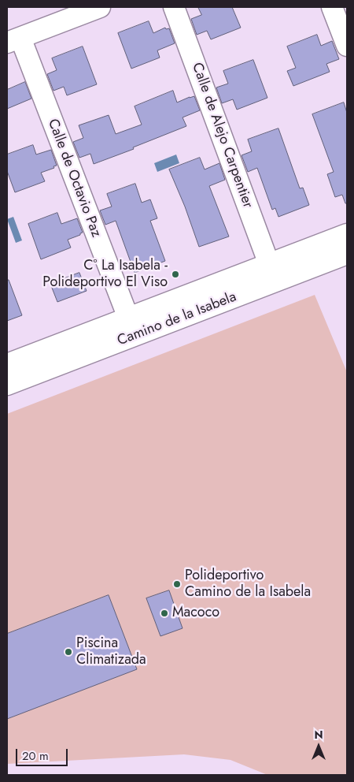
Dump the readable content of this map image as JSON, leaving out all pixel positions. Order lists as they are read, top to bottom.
{
  "streets": {
    "street": ["Calle de Alejo Carpentier", "Calle de Octavio Paz", "Camino de la Isabela"]
  },
  "crossings": [
    ["Calle de Alejo Carpentier", "Camino de la Isabela"],
    ["Calle de Octavio Paz", "Camino de la Isabela"]
  ],
  "places": [
    "Cº La Isabela - Polideportivo El Viso",
    "Polideportivo Camino de la Isabela",
    "Macoco",
    "Piscina Climatizada"
  ],
  "scale_bar": "20 m",
  "north": "top"
}
